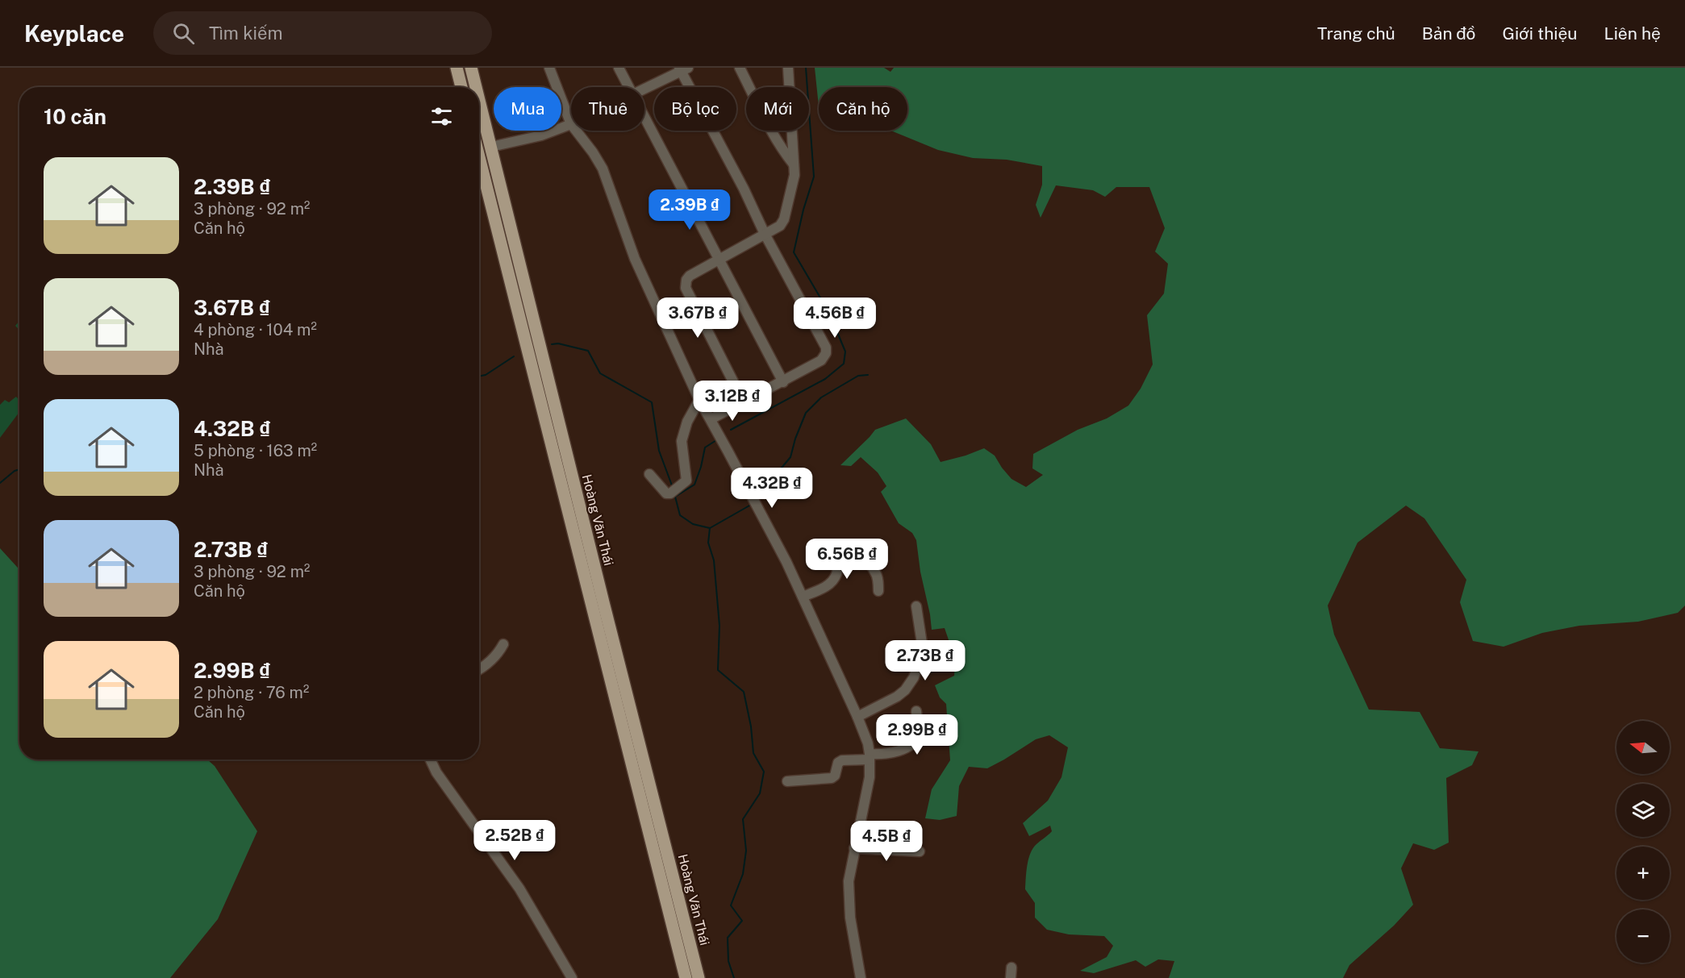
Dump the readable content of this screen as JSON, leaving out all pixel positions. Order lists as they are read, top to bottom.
{
  "streets": {
    "main road": ["Hoàng Văn Thái"]
  },
  "north": "left",
  "page": {
    "header": "Keyplace",
    "search": "Tìm kiếm",
    "nav": [
      "Trang chủ",
      "Bản đồ",
      "Giới thiệu",
      "Liên hệ"
    ],
    "chip": [
      "Mua",
      "Thuê",
      "Bộ lọc",
      "Mới",
      "Căn hộ"
    ],
    "heading": "10 căn",
    "list": [
      {
        "name": "2.39B ₫",
        "note": "3 phòng · 92 m² · Căn hộ"
      },
      {
        "name": "3.67B ₫",
        "note": "4 phòng · 104 m² · Nhà"
      },
      {
        "name": "4.32B ₫",
        "note": "5 phòng · 163 m² · Nhà"
      },
      {
        "name": "2.73B ₫",
        "note": "3 phòng · 92 m² · Căn hộ"
      },
      {
        "name": "2.99B ₫",
        "note": "2 phòng · 76 m² · Căn hộ"
      }
    ],
    "price": [
      "2.39B ₫",
      "3.67B ₫",
      "4.56B ₫",
      "3.12B ₫",
      "4.32B ₫",
      "6.56B ₫",
      "2.73B ₫",
      "2.99B ₫",
      "2.52B ₫",
      "4.5B ₫"
    ],
    "map_buttons": ["+", "−"]
  }
}
